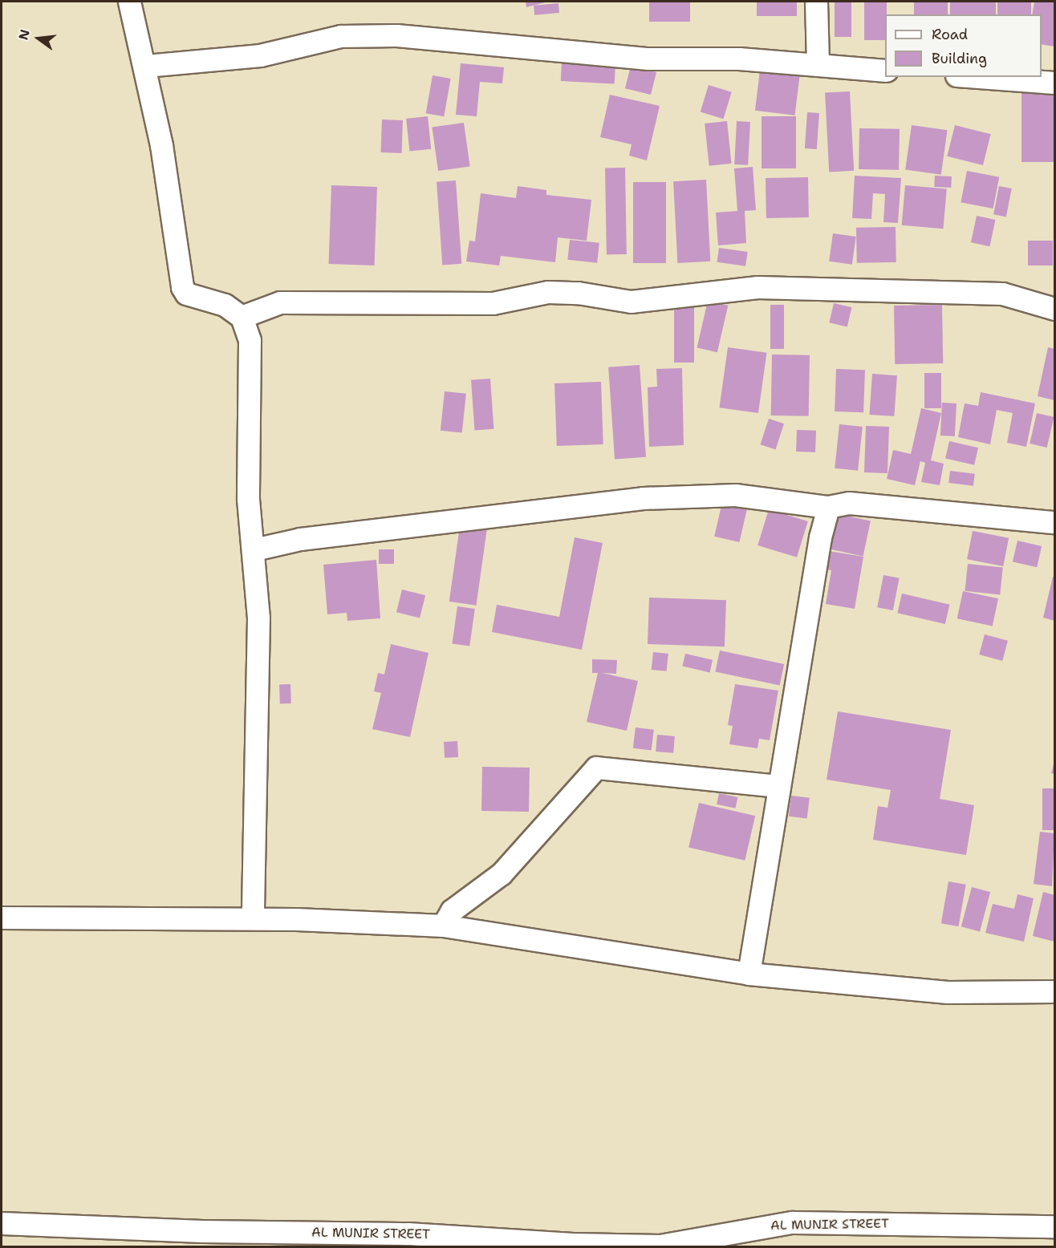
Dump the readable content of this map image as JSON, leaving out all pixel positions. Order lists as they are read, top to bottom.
{
  "streets": {
    "street": ["AL MUNIR STREET"]
  },
  "legend": ["Road", "Building"],
  "north": "left"
}
